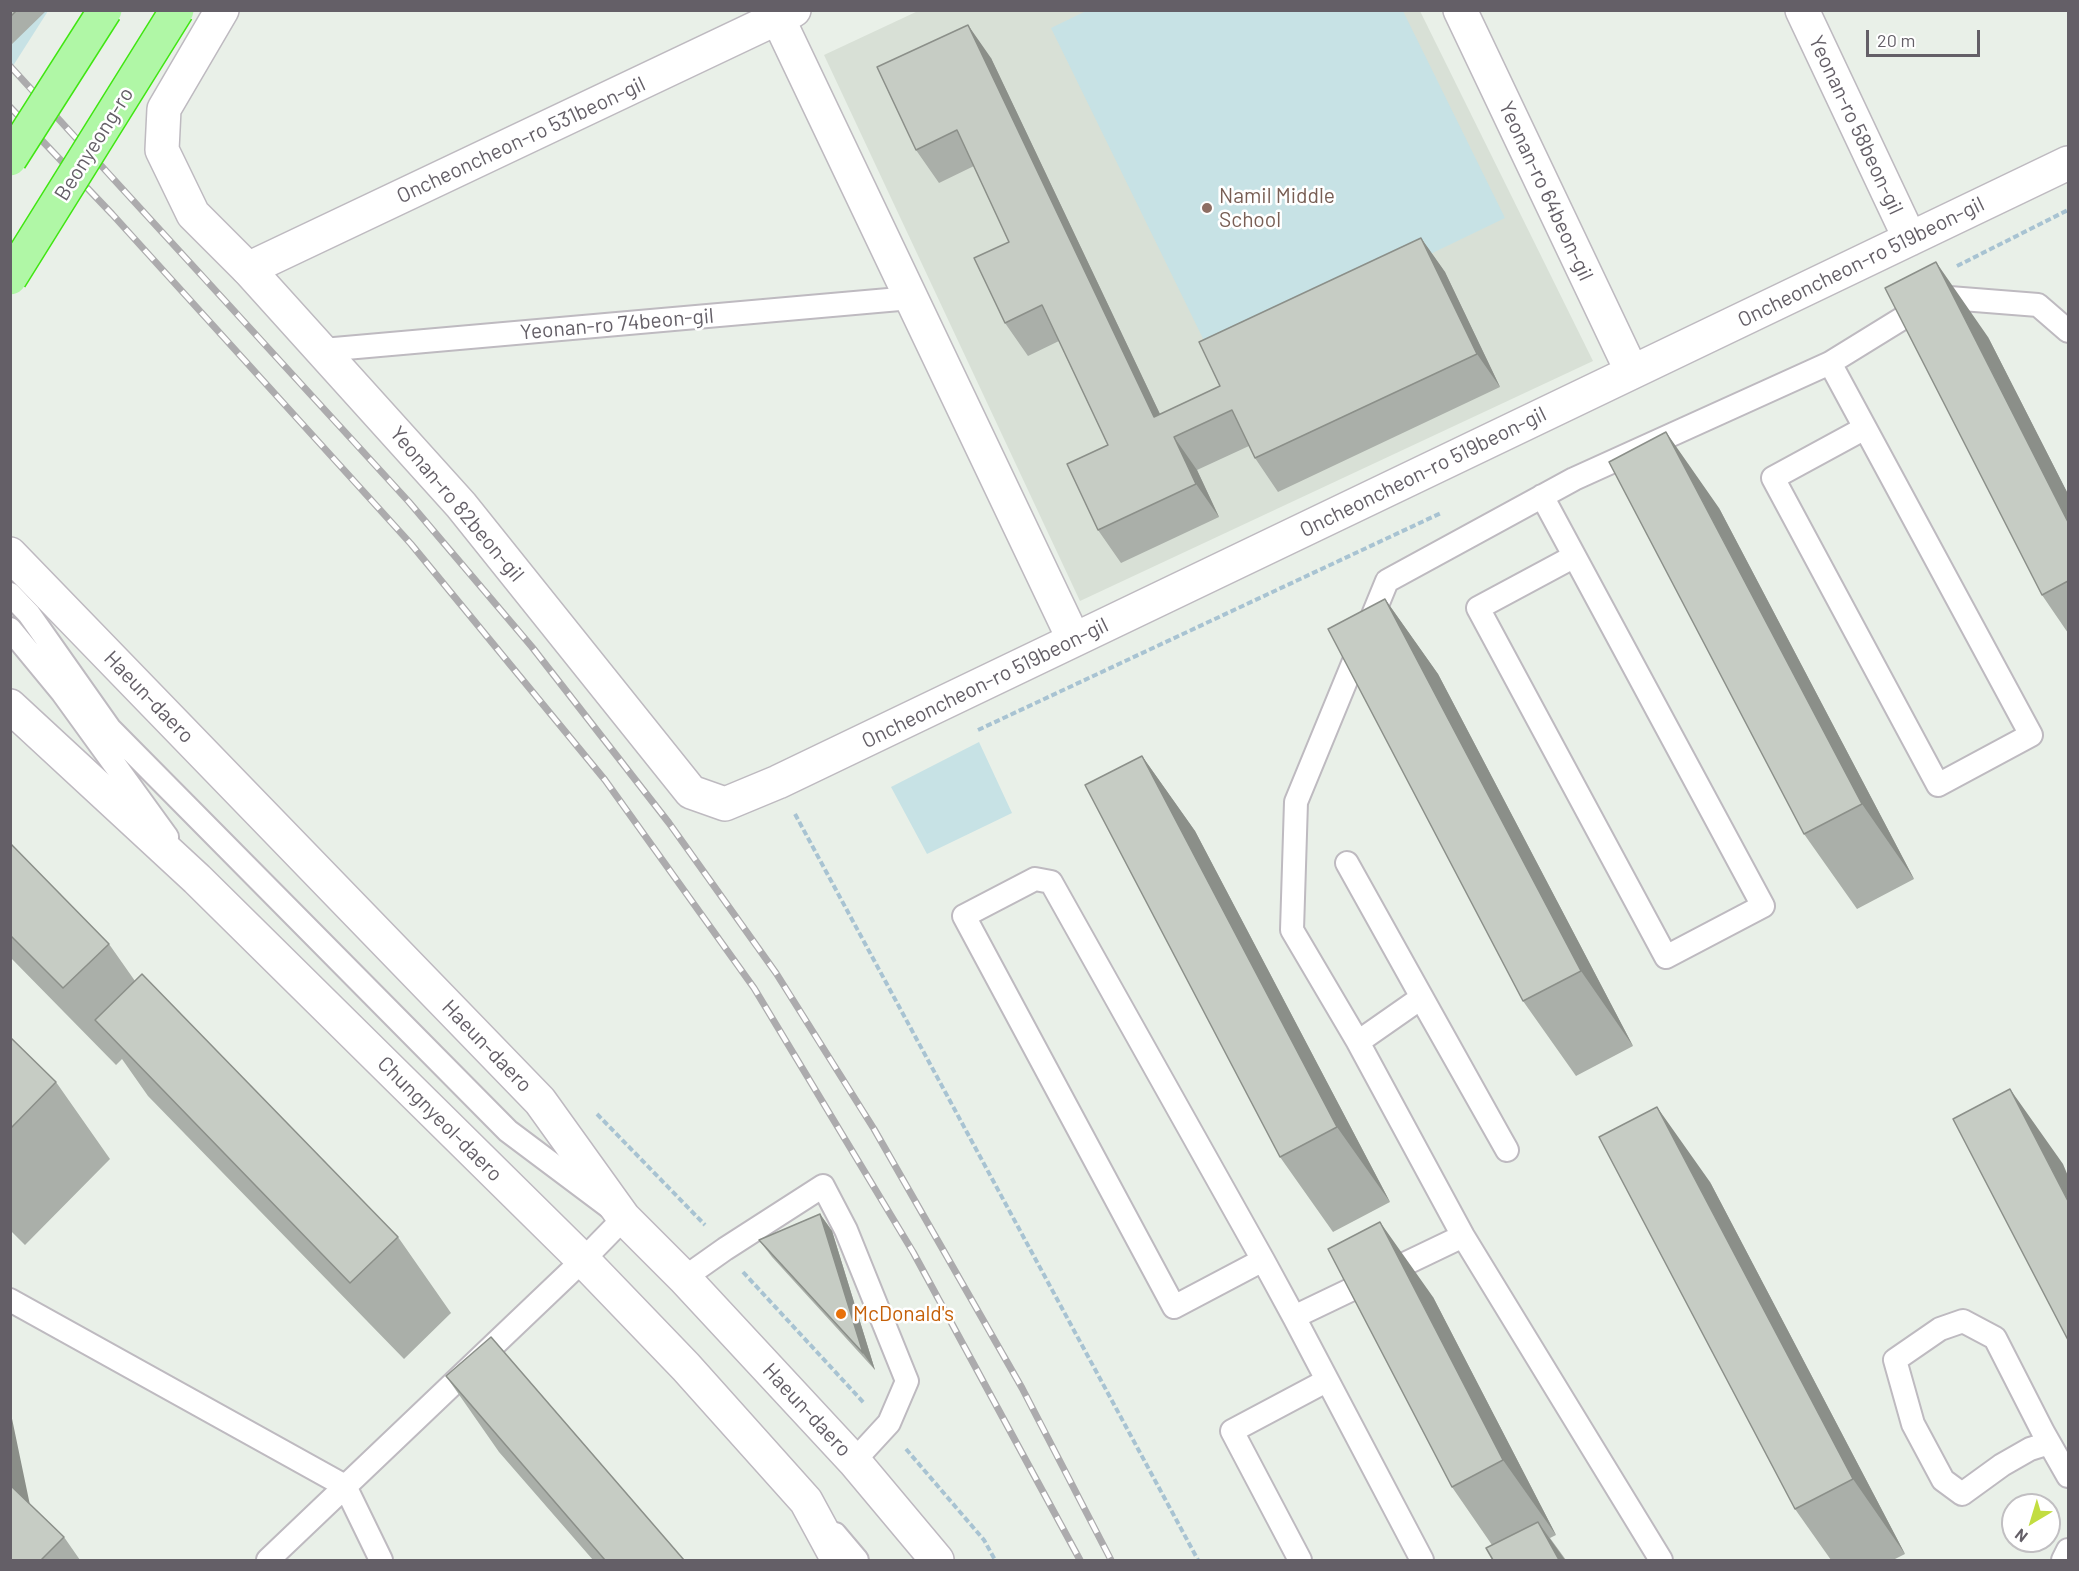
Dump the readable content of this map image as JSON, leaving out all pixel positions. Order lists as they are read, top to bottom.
{
  "streets": {
    "highway": ["Beonyeong-ro"],
    "street": [
      "Yeonan-ro 58beon-gil",
      "Oncheoncheon-ro 531beon-gil",
      "Yeonan-ro 64beon-gil",
      "Oncheoncheon-ro 519beon-gil",
      "Yeonan-ro 82beon-gil",
      "Haeun-daero",
      "Chungnyeol-daero"
    ],
    "lane": ["Yeonan-ro 74beon-gil"]
  },
  "crossings": [
    ["Yeonan-ro 58beon-gil", "Oncheoncheon-ro 519beon-gil"],
    ["Oncheoncheon-ro 531beon-gil", "Yeonan-ro 82beon-gil"],
    ["Yeonan-ro 64beon-gil", "Oncheoncheon-ro 519beon-gil"],
    ["Oncheoncheon-ro 519beon-gil", "Yeonan-ro 82beon-gil"],
    ["Yeonan-ro 74beon-gil", "Yeonan-ro 82beon-gil"]
  ],
  "places": ["Namil Middle School", "McDonald's"],
  "scale_bar": "20 m",
  "north": "bottom left"
}
